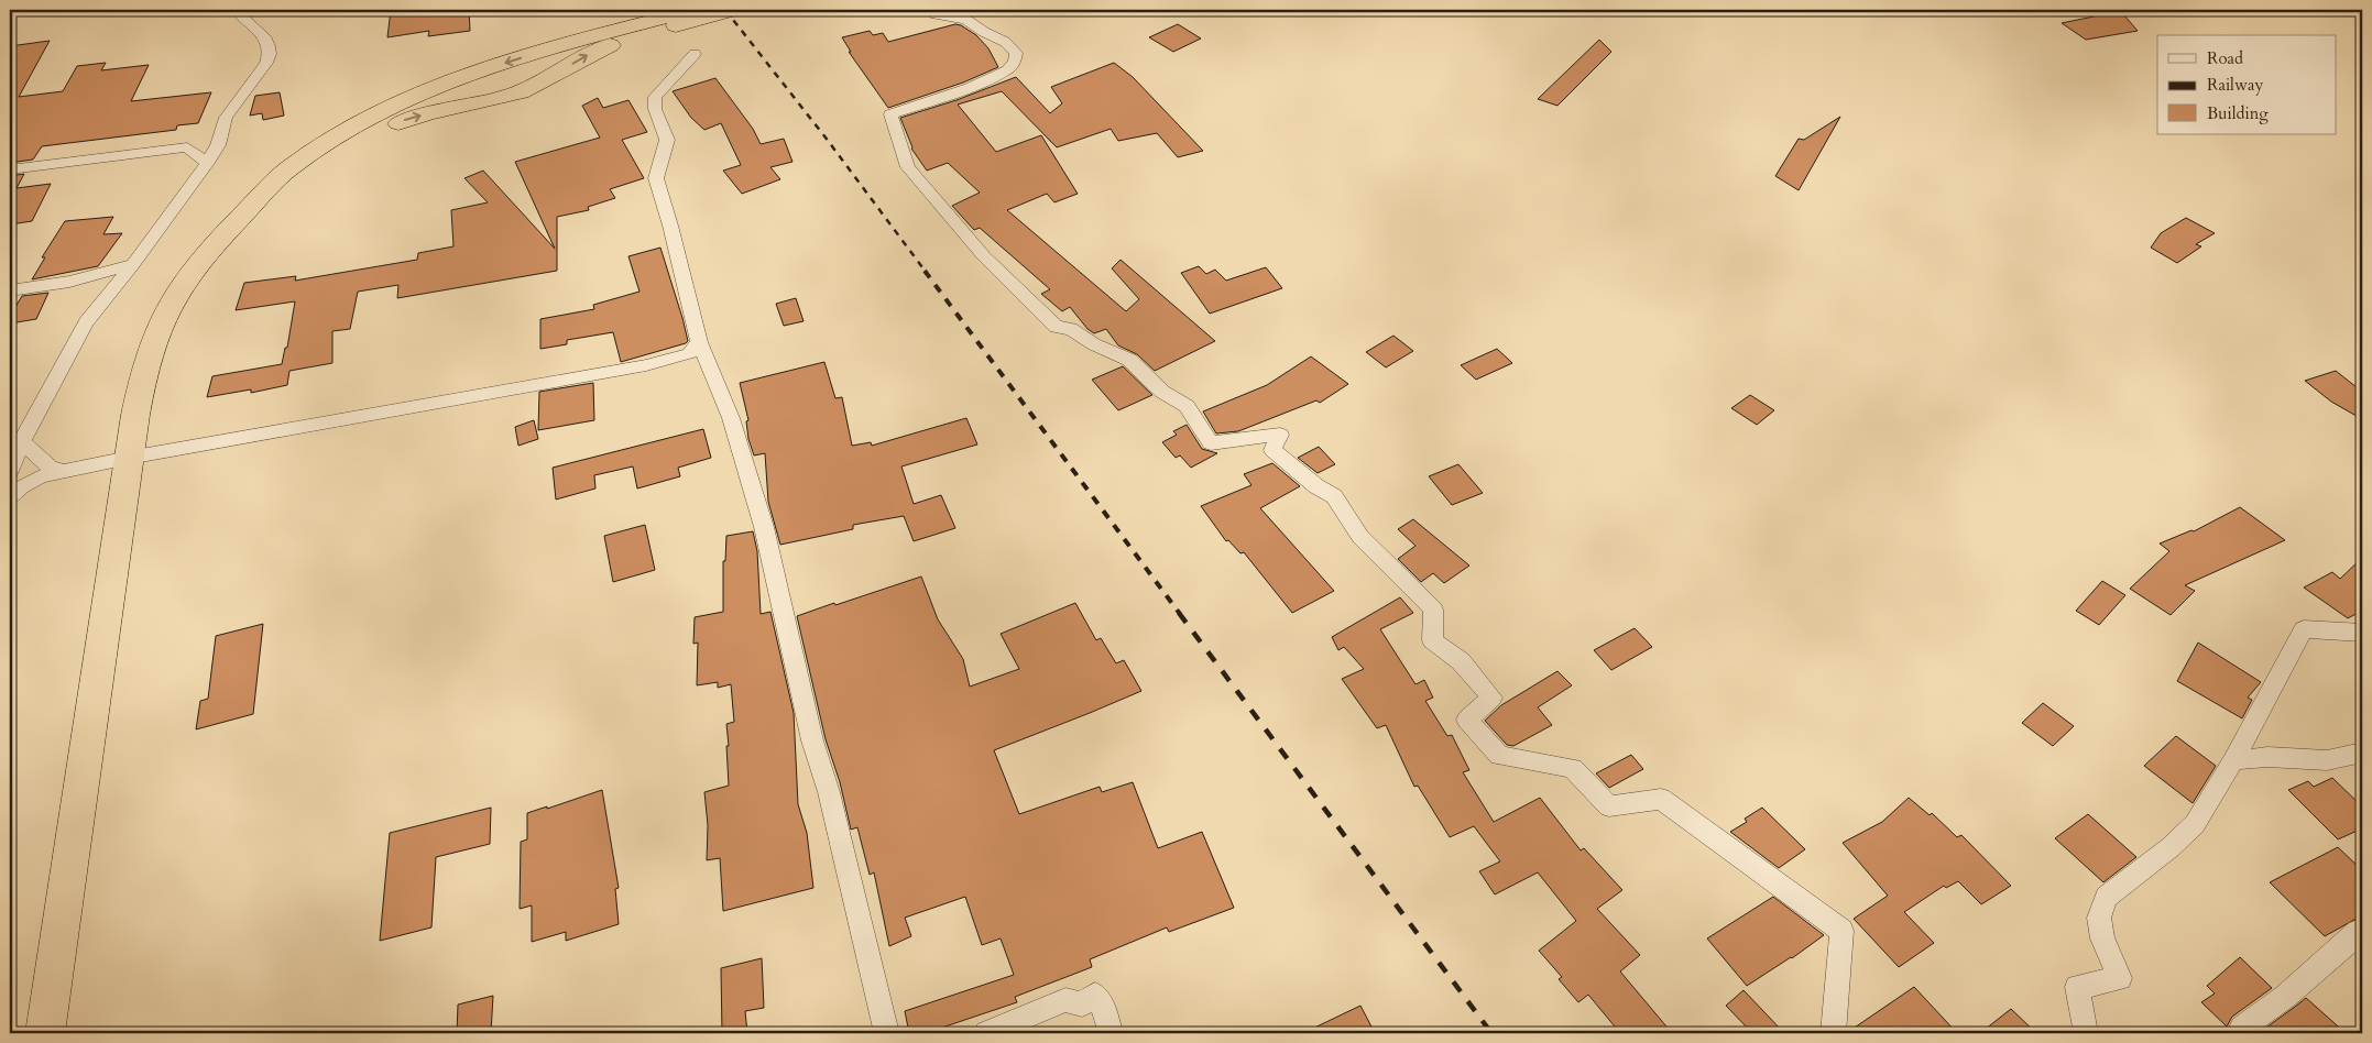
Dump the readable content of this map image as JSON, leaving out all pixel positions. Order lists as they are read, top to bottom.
{
  "legend": ["Road", "Railway", "Building"]
}
